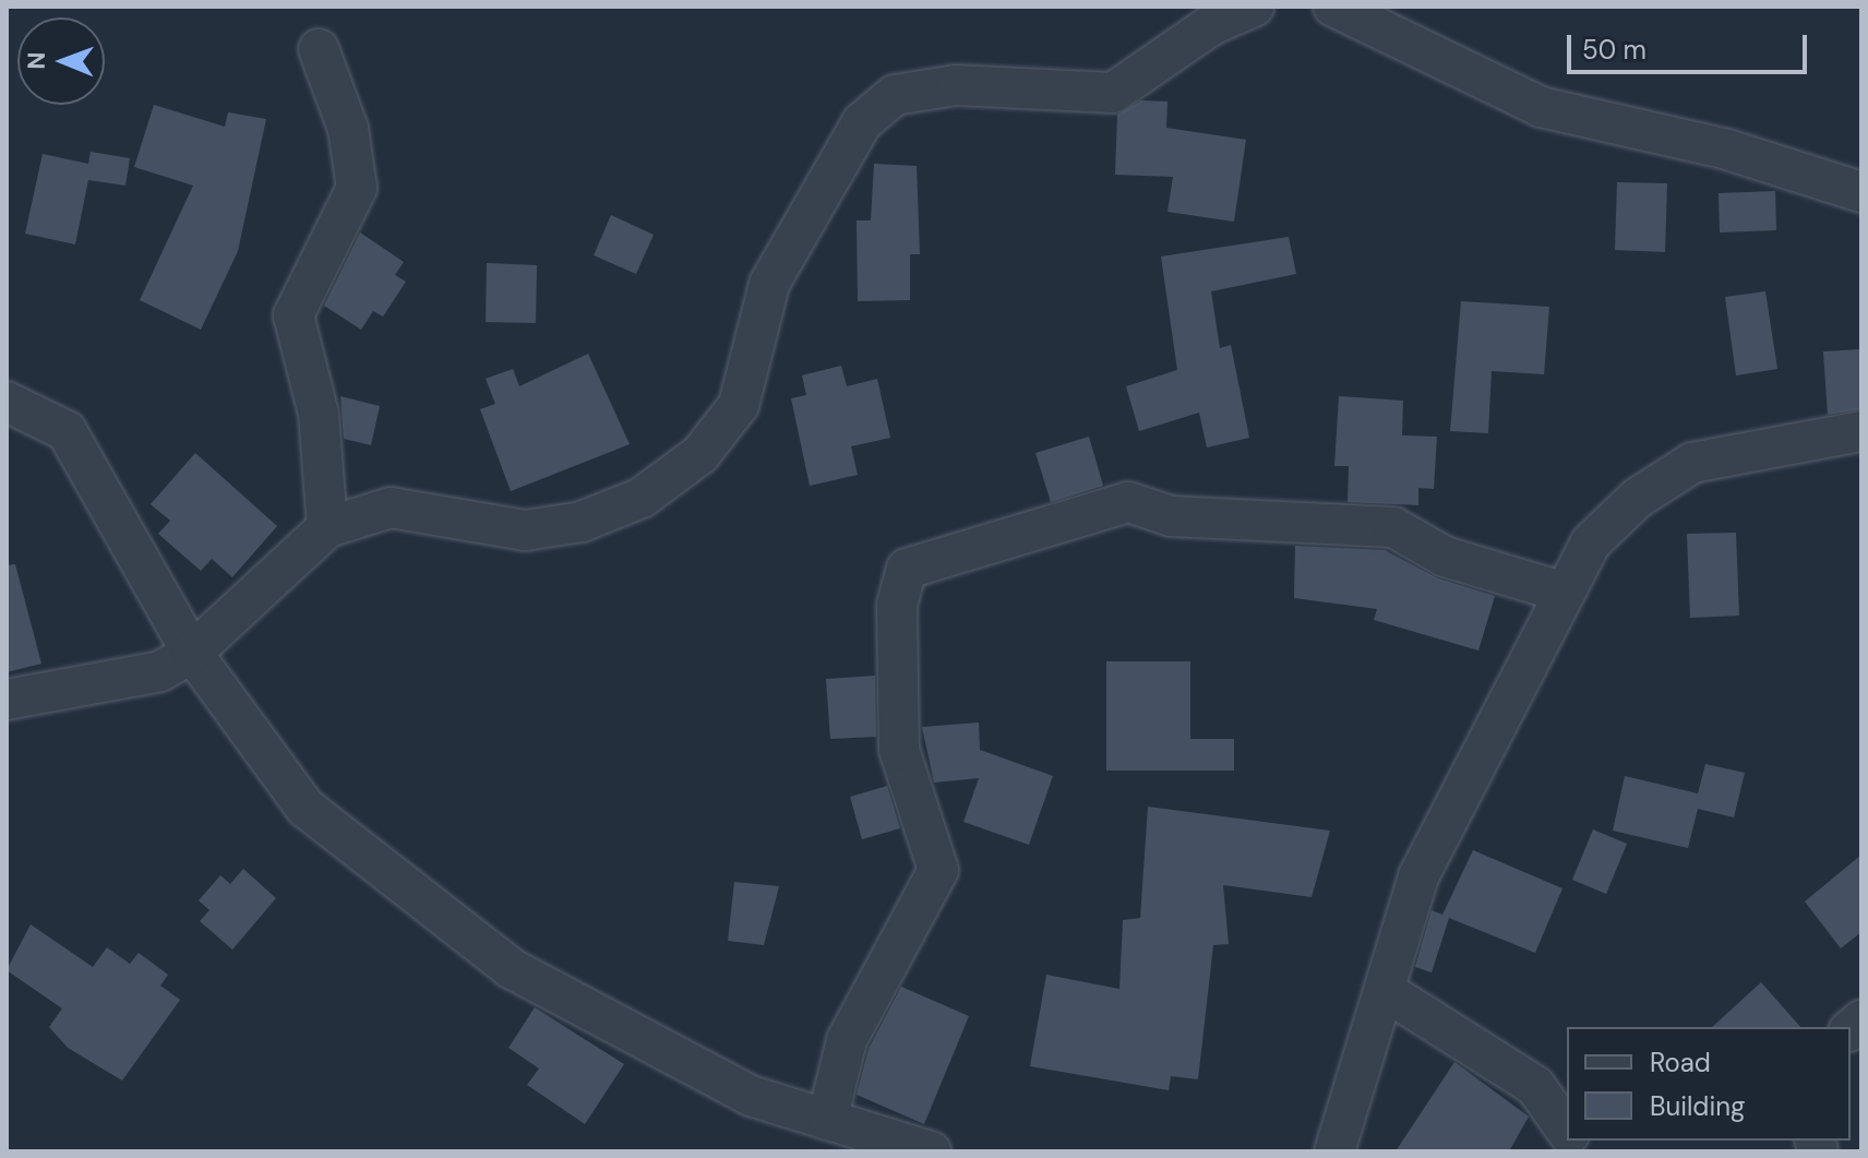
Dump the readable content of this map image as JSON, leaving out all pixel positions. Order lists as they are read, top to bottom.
{
  "legend": ["Road", "Building"],
  "scale_bar": "50 m",
  "north": "left"
}
